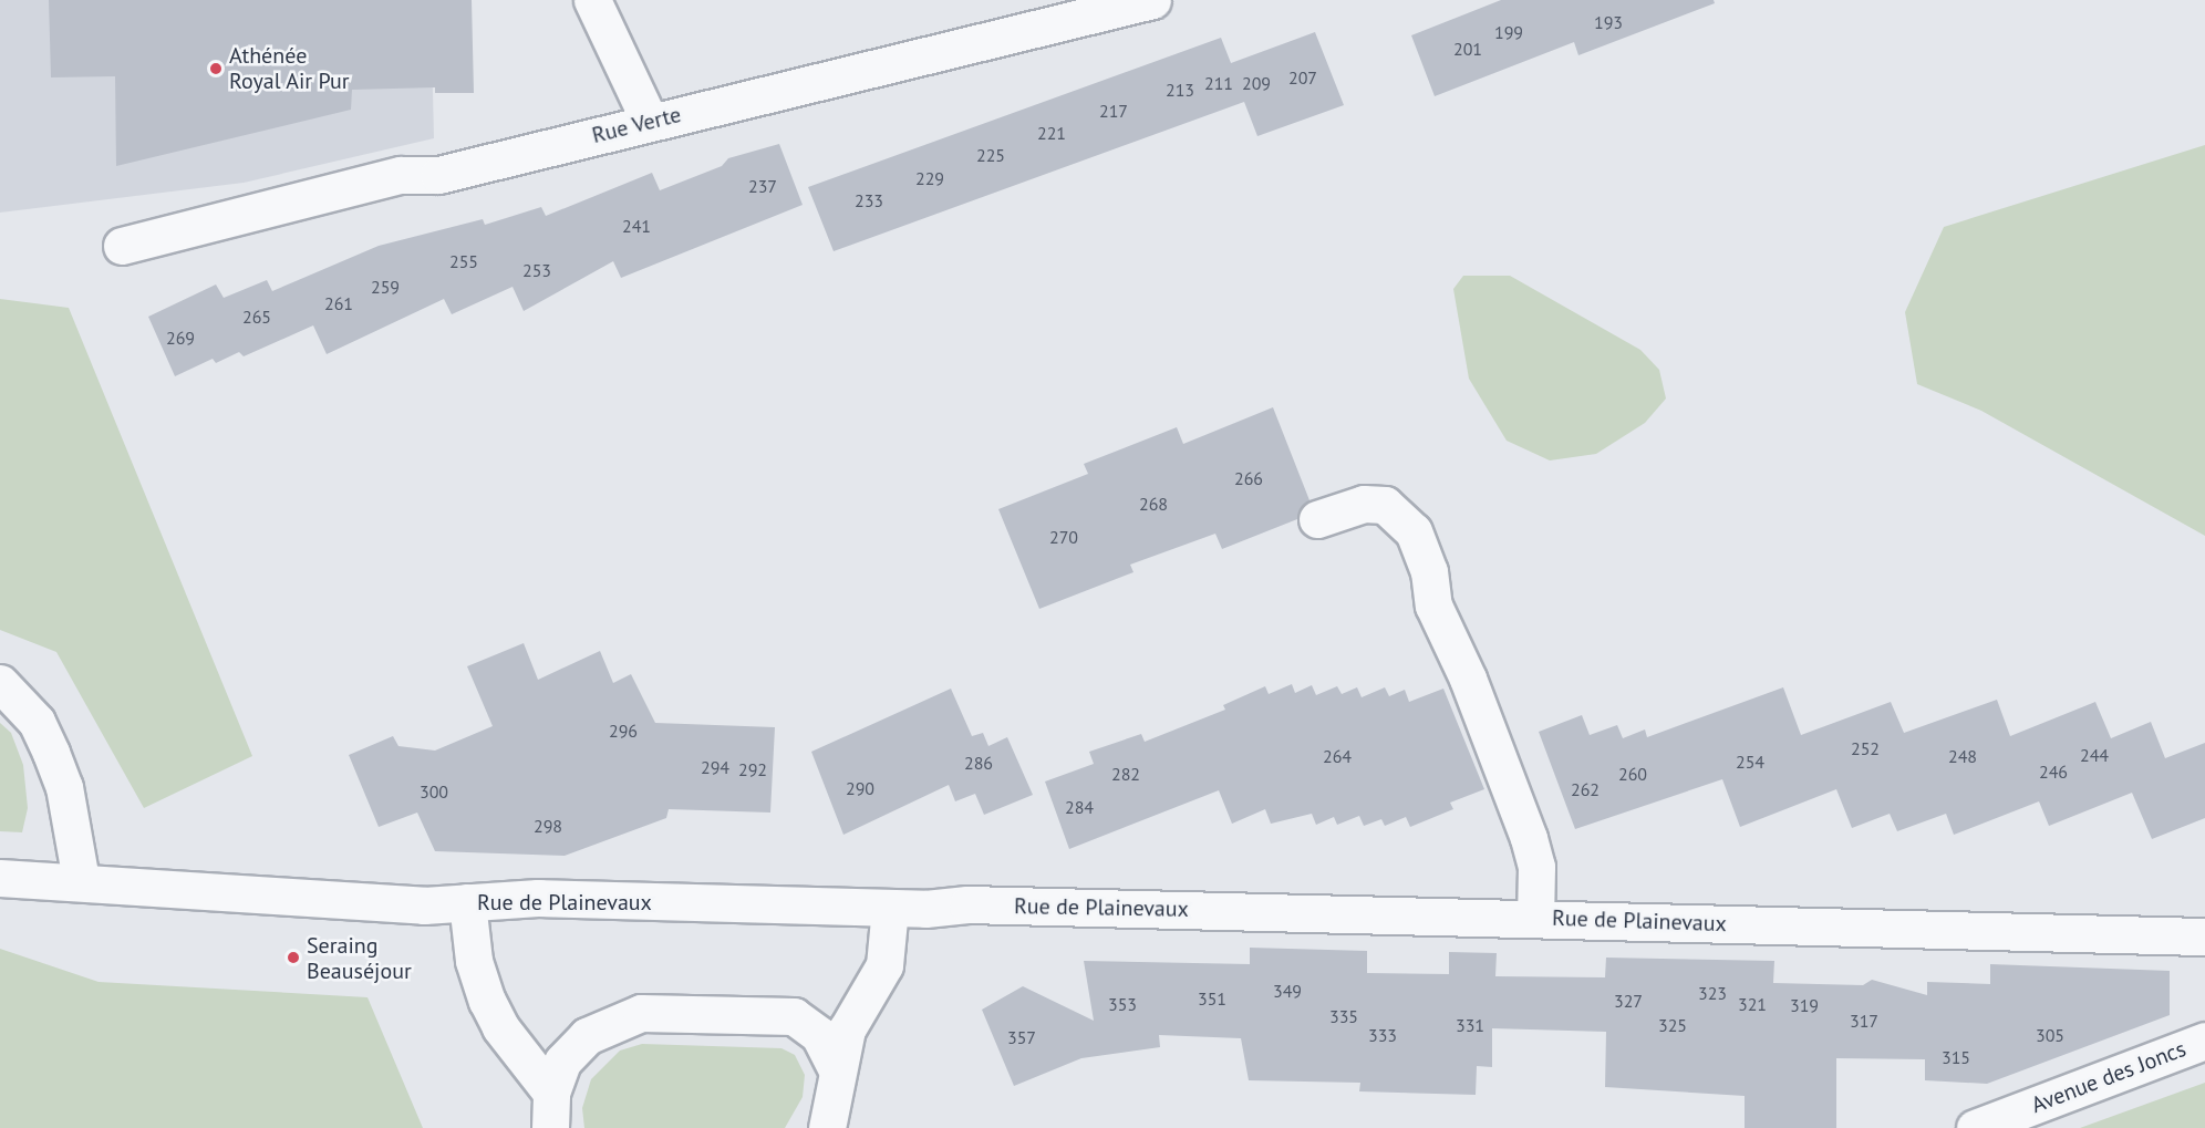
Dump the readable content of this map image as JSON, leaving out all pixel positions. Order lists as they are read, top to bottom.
{
  "streets": {
    "street": ["Rue Verte", "Rue de Plainevaux", "Avenue des Joncs"]
  },
  "places": ["Athénée Royal Air Pur", "Seraing Beauséjour"],
  "house_numbers": [
    "193",
    "199",
    "201",
    "207",
    "211",
    "209",
    "213",
    "217",
    "221",
    "225",
    "229",
    "237",
    "233",
    "241",
    "255",
    "253",
    "259",
    "261",
    "265",
    "269",
    "266",
    "268",
    "270",
    "296",
    "252",
    "244",
    "264",
    "248",
    "254",
    "286",
    "294",
    "292",
    "246",
    "282",
    "260",
    "290",
    "262",
    "300",
    "284",
    "298",
    "349",
    "323",
    "351",
    "327",
    "353",
    "321",
    "319",
    "335",
    "317",
    "331",
    "325",
    "333",
    "305",
    "357",
    "315"
  ]
}
